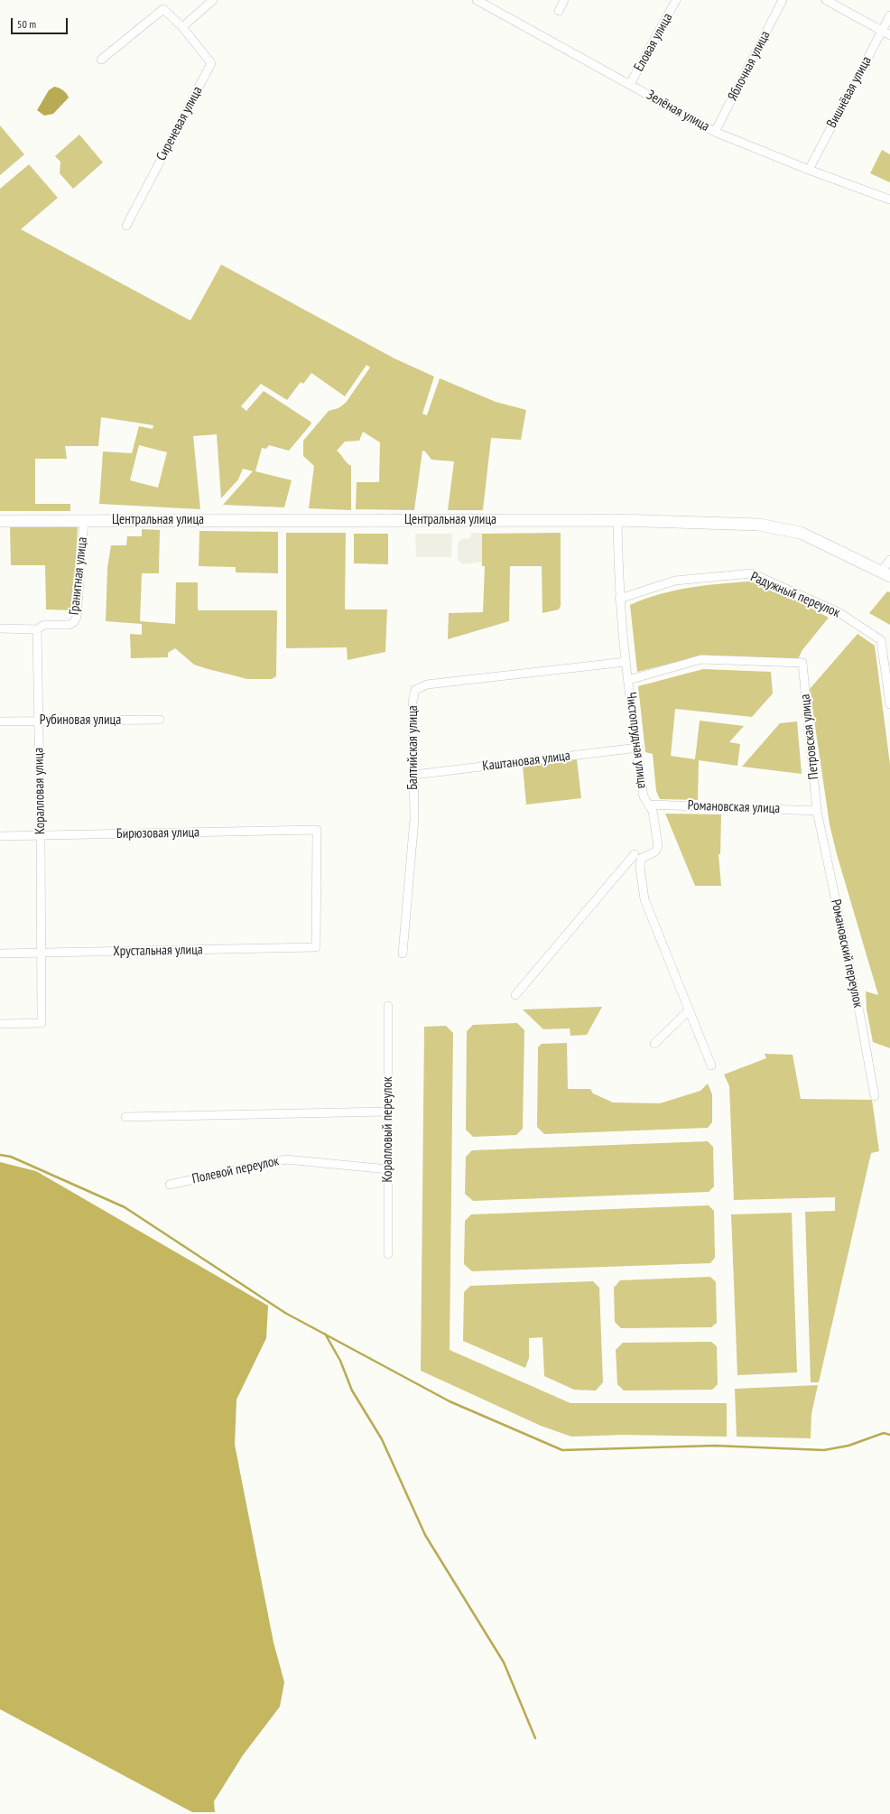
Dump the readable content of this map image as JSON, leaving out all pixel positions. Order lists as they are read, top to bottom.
{
  "streets": {
    "main road": ["Центральная улица"],
    "street": [
      "Еловая улица",
      "Яблочная улица",
      "Вишнёвая улица",
      "Зелёная улица",
      "Сиреневая улица",
      "Гранитная улица",
      "Радужный переулок",
      "Рубиновая улица",
      "Петровская улица",
      "Чистопрудная улица",
      "Балтийская улица",
      "Каштановая улица",
      "Коралловая улица",
      "Романовская улица",
      "Бирюзовая улица",
      "Хрустальная улица",
      "Романовский переулок",
      "Коралловый переулок",
      "Полевой переулок"
    ]
  },
  "crossings": [
    ["Еловая улица", "Зелёная улица"],
    ["Яблочная улица", "Зелёная улица"],
    ["Вишнёвая улица", "Зелёная улица"],
    ["Центральная улица", "Гранитная улица"],
    ["Центральная улица", "Чистопрудная улица"],
    ["Гранитная улица", "Коралловая улица"],
    ["Радужный переулок", "Чистопрудная улица"],
    ["Рубиновая улица", "Коралловая улица"],
    ["Петровская улица", "Чистопрудная улица"],
    ["Петровская улица", "Романовская улица"],
    ["Петровская улица", "Романовский переулок"],
    ["Чистопрудная улица", "Балтийская улица"],
    ["Чистопрудная улица", "Каштановая улица"],
    ["Чистопрудная улица", "Романовская улица"],
    ["Балтийская улица", "Каштановая улица"],
    ["Коралловая улица", "Бирюзовая улица"],
    ["Коралловая улица", "Хрустальная улица"],
    ["Романовская улица", "Романовский переулок"],
    ["Бирюзовая улица", "Хрустальная улица"],
    ["Коралловый переулок", "Полевой переулок"]
  ],
  "scale_bar": "50 m"
}
